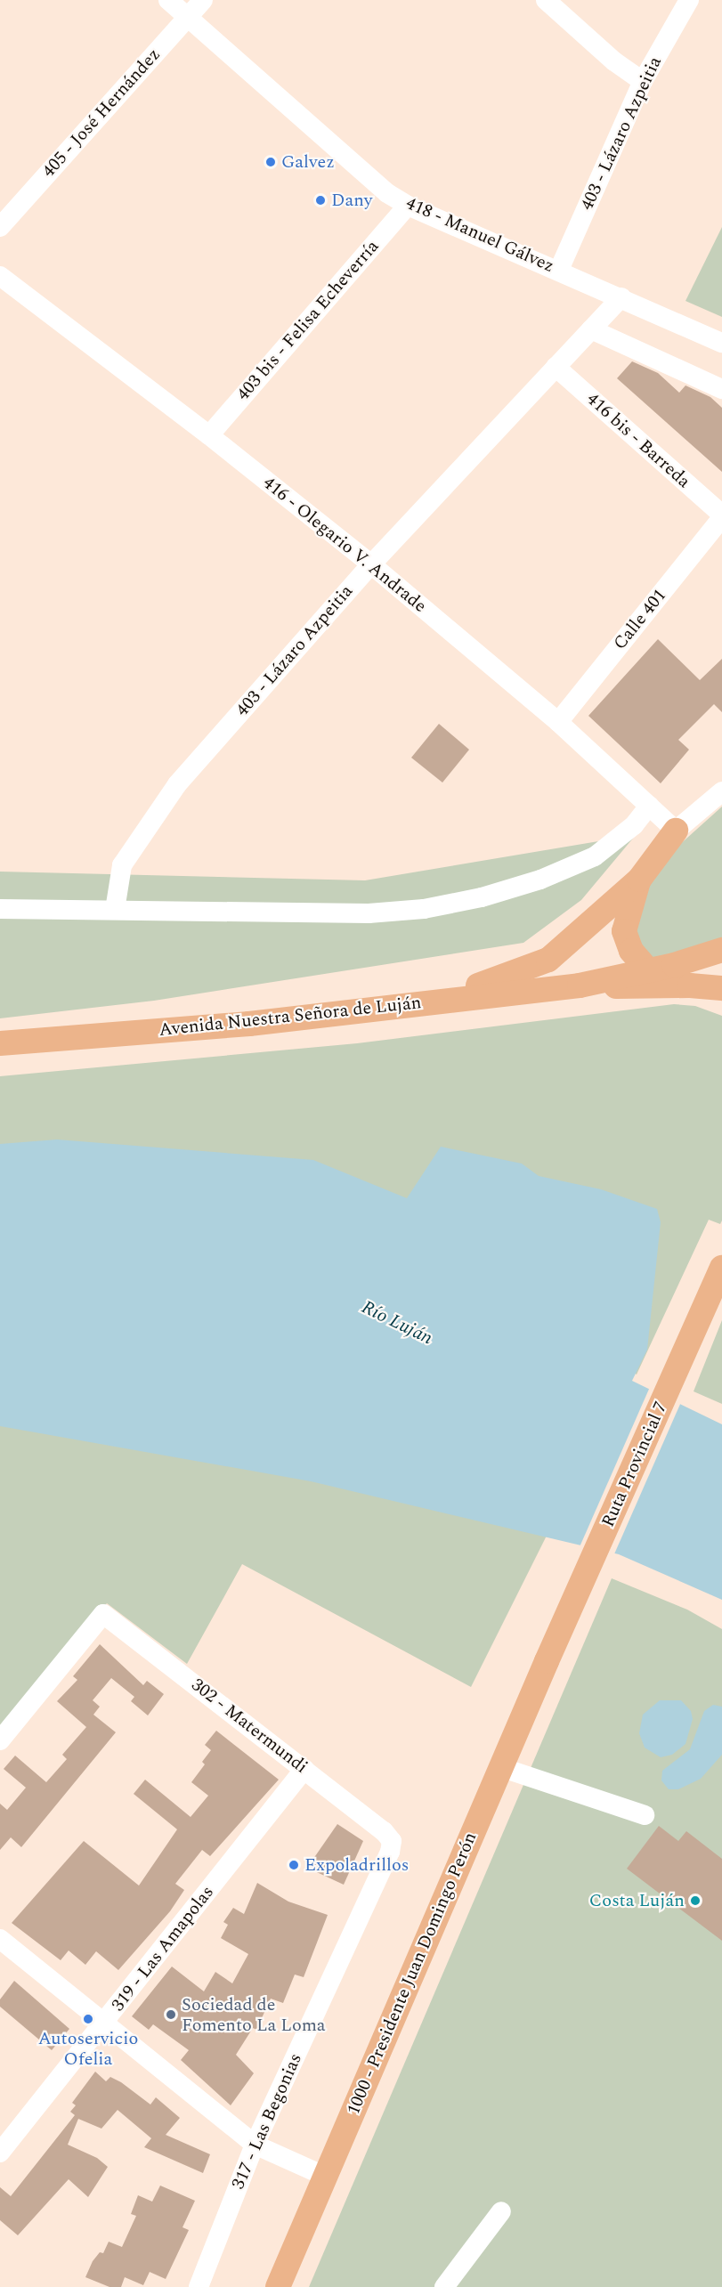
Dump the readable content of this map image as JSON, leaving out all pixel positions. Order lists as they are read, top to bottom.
{
  "streets": {
    "main road": ["Avenida Nuestra Señora de Luján", "Ruta Provincial 7", "1000 - Presidente Juan Domingo Perón"],
    "street": [
      "405 - José Hernández",
      "403 - Lázaro Azpeitia",
      "418 - Manuel Gálvez",
      "403 bis - Felisa Echeverría",
      "416 bis - Barreda",
      "416 - Olegario V. Andrade",
      "Calle 401",
      "302 - Matermundi",
      "319 - Las Amapolas",
      "317 - Las Begonias"
    ]
  },
  "crossings": [
    ["405 - José Hernández", "418 - Manuel Gálvez"],
    ["403 - Lázaro Azpeitia", "418 - Manuel Gálvez"],
    ["403 - Lázaro Azpeitia", "416 bis - Barreda"],
    ["403 - Lázaro Azpeitia", "416 - Olegario V. Andrade"],
    ["418 - Manuel Gálvez", "403 bis - Felisa Echeverría"],
    ["403 bis - Felisa Echeverría", "416 - Olegario V. Andrade"],
    ["416 bis - Barreda", "Calle 401"],
    ["416 - Olegario V. Andrade", "Calle 401"],
    ["Ruta Provincial 7", "1000 - Presidente Juan Domingo Perón"],
    ["302 - Matermundi", "319 - Las Amapolas"],
    ["302 - Matermundi", "317 - Las Begonias"]
  ],
  "water": ["Río Luján"],
  "places": [
    "Galvez",
    "Dany",
    "Expoladrillos",
    "Costa Luján",
    "Sociedad de Fomento La Loma",
    "Autoservicio Ofelia"
  ]
}
